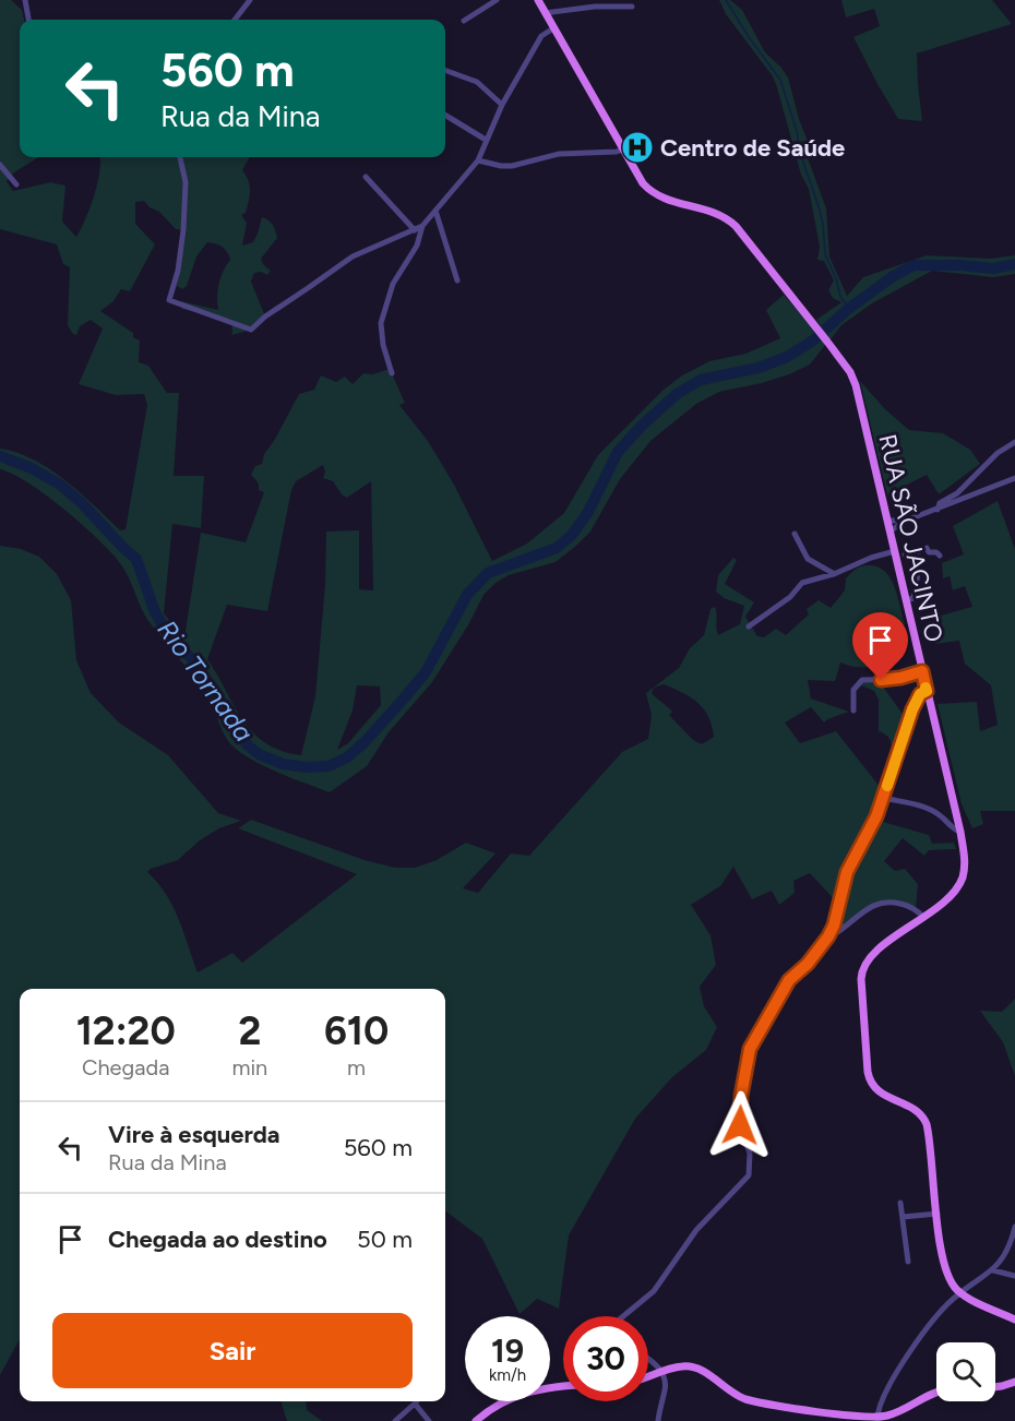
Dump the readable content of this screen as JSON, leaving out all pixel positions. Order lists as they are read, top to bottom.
{
  "streets": {
    "main road": ["RUA SÃO JACINTO"]
  },
  "water": ["Rio Tornada"],
  "places": {
    "hospital": ["Centro de Saúde"]
  },
  "page": {
    "turn": ["560 m", "Rua da Mina"],
    "eta": [
      "12:20",
      "Chegada",
      "2",
      "min",
      "610",
      "m"
    ],
    "list": [
      {
        "name": "Vire à esquerda",
        "note": "Rua da Mina",
        "value": "560 m"
      },
      {
        "name": "Chegada ao destino",
        "value": "50 m"
      }
    ],
    "buttons": "Sair",
    "speed": "19 km/h",
    "limit": "30"
  }
}
